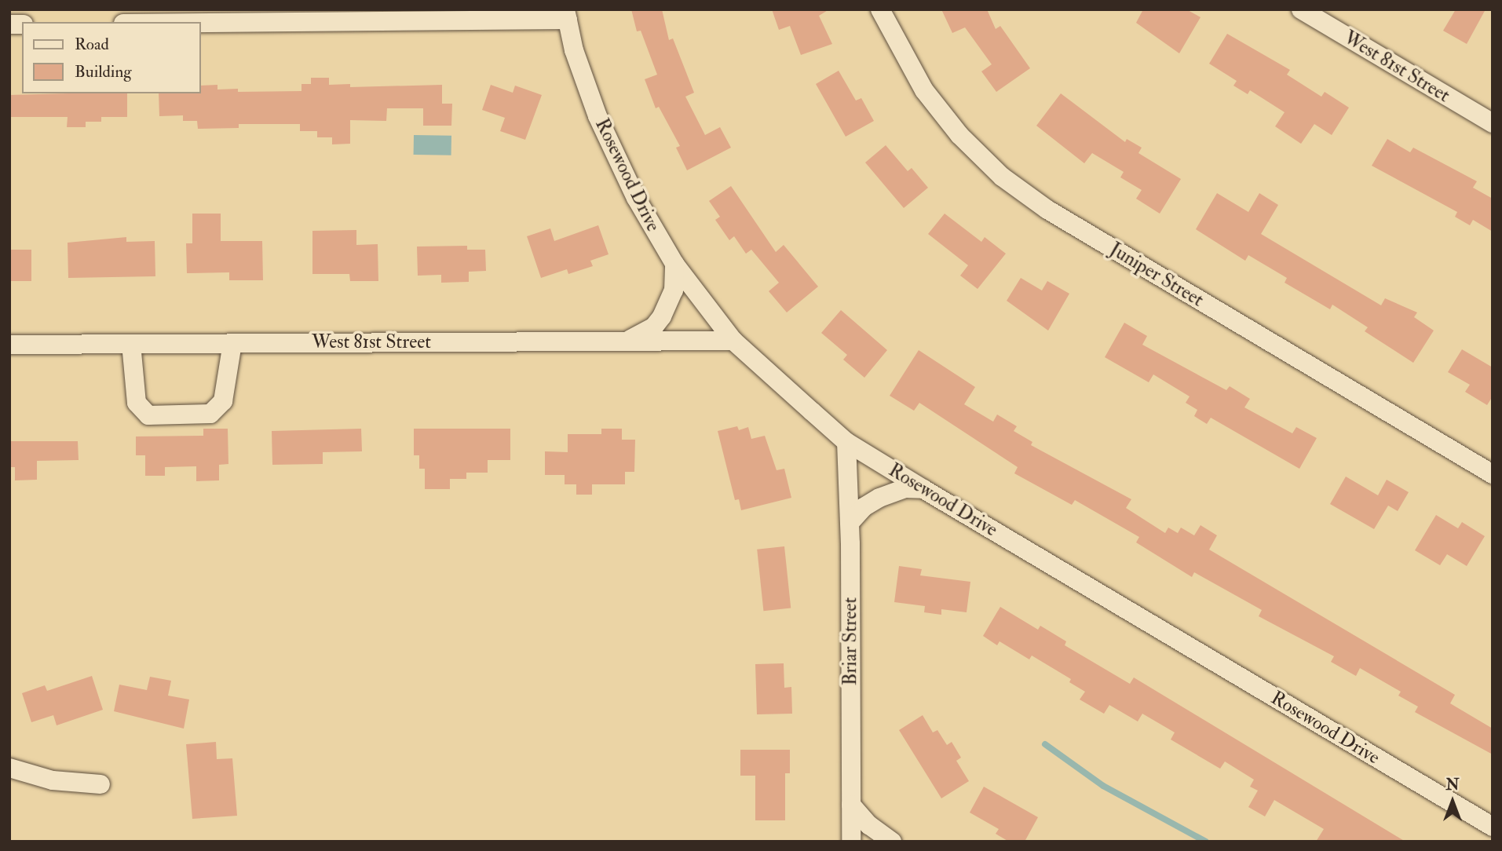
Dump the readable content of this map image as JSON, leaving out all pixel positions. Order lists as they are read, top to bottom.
{
  "streets": {
    "street": [
      "West 81st Street",
      "Rosewood Drive",
      "Juniper Street",
      "Briar Street"
    ]
  },
  "crossings": [
    ["West 81st Street", "Rosewood Drive"],
    ["Rosewood Drive", "Briar Street"]
  ],
  "legend": ["Road", "Building"],
  "north": "top"
}
